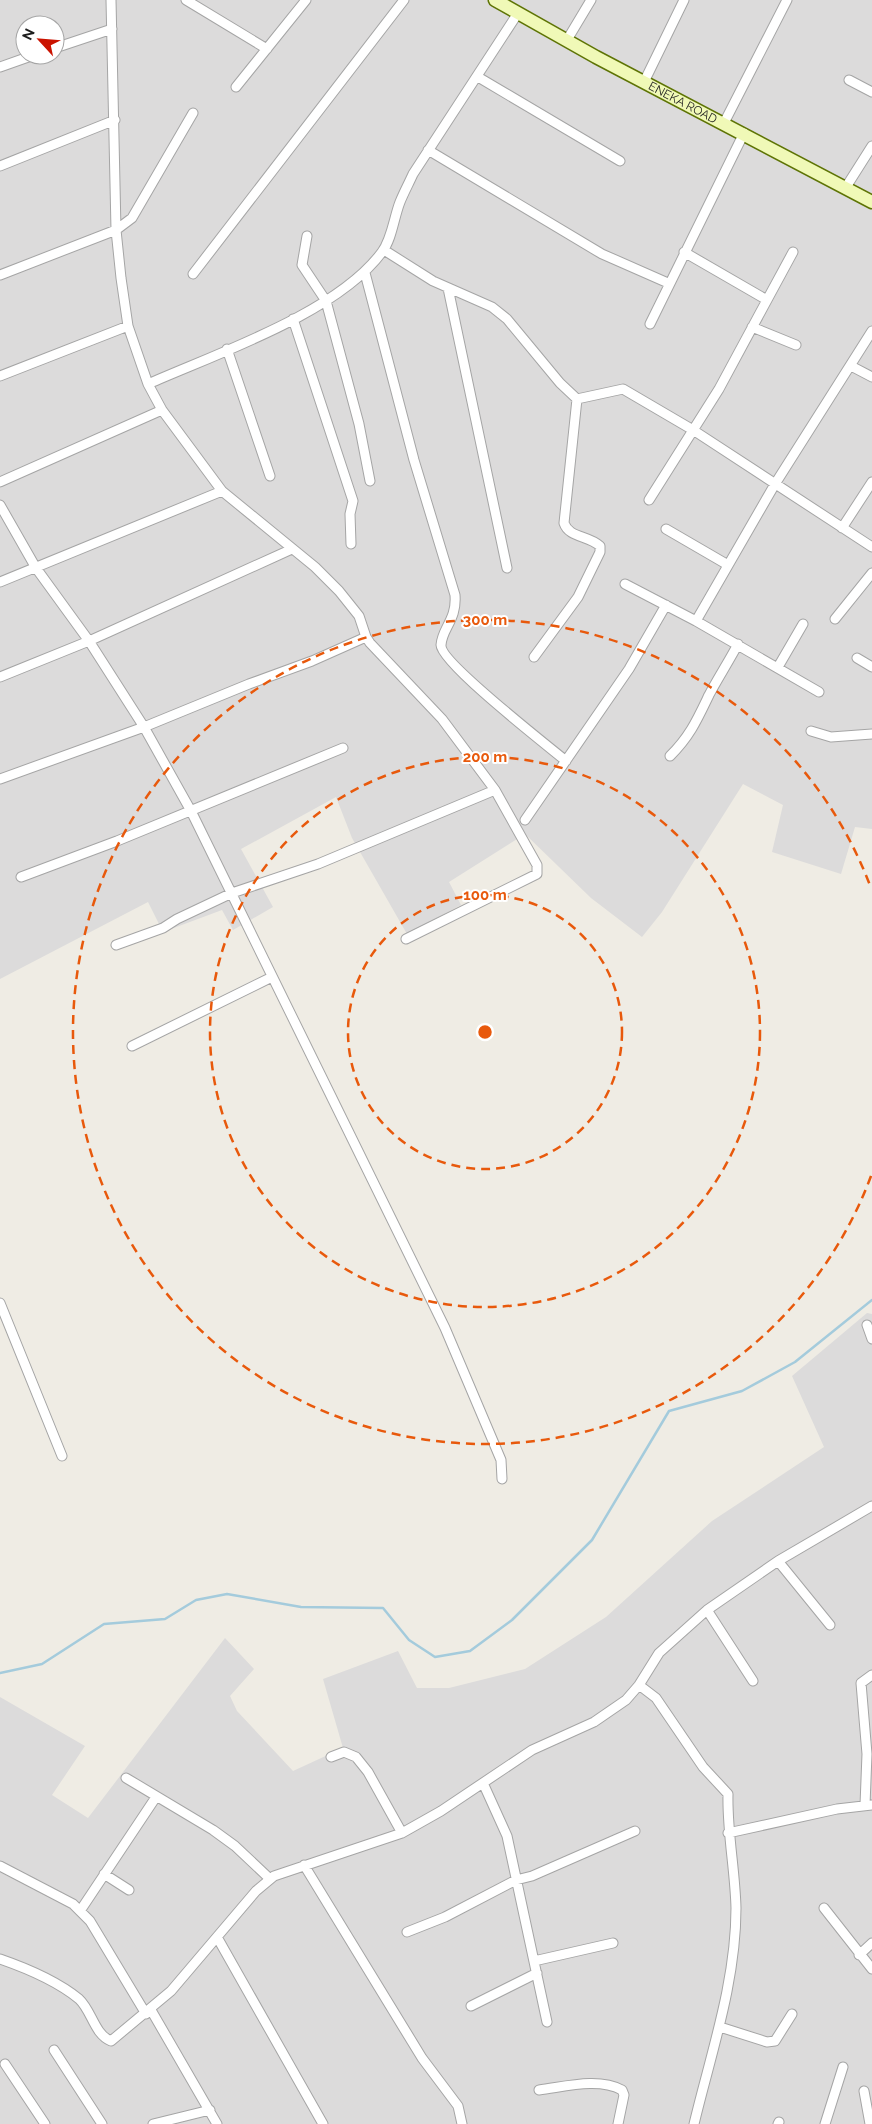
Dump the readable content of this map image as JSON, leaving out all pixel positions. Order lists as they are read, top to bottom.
{
  "streets": {
    "main road": ["ENEKA ROAD"]
  },
  "north": "top left",
  "rings": ["300 m", "200 m", "100 m"]
}
